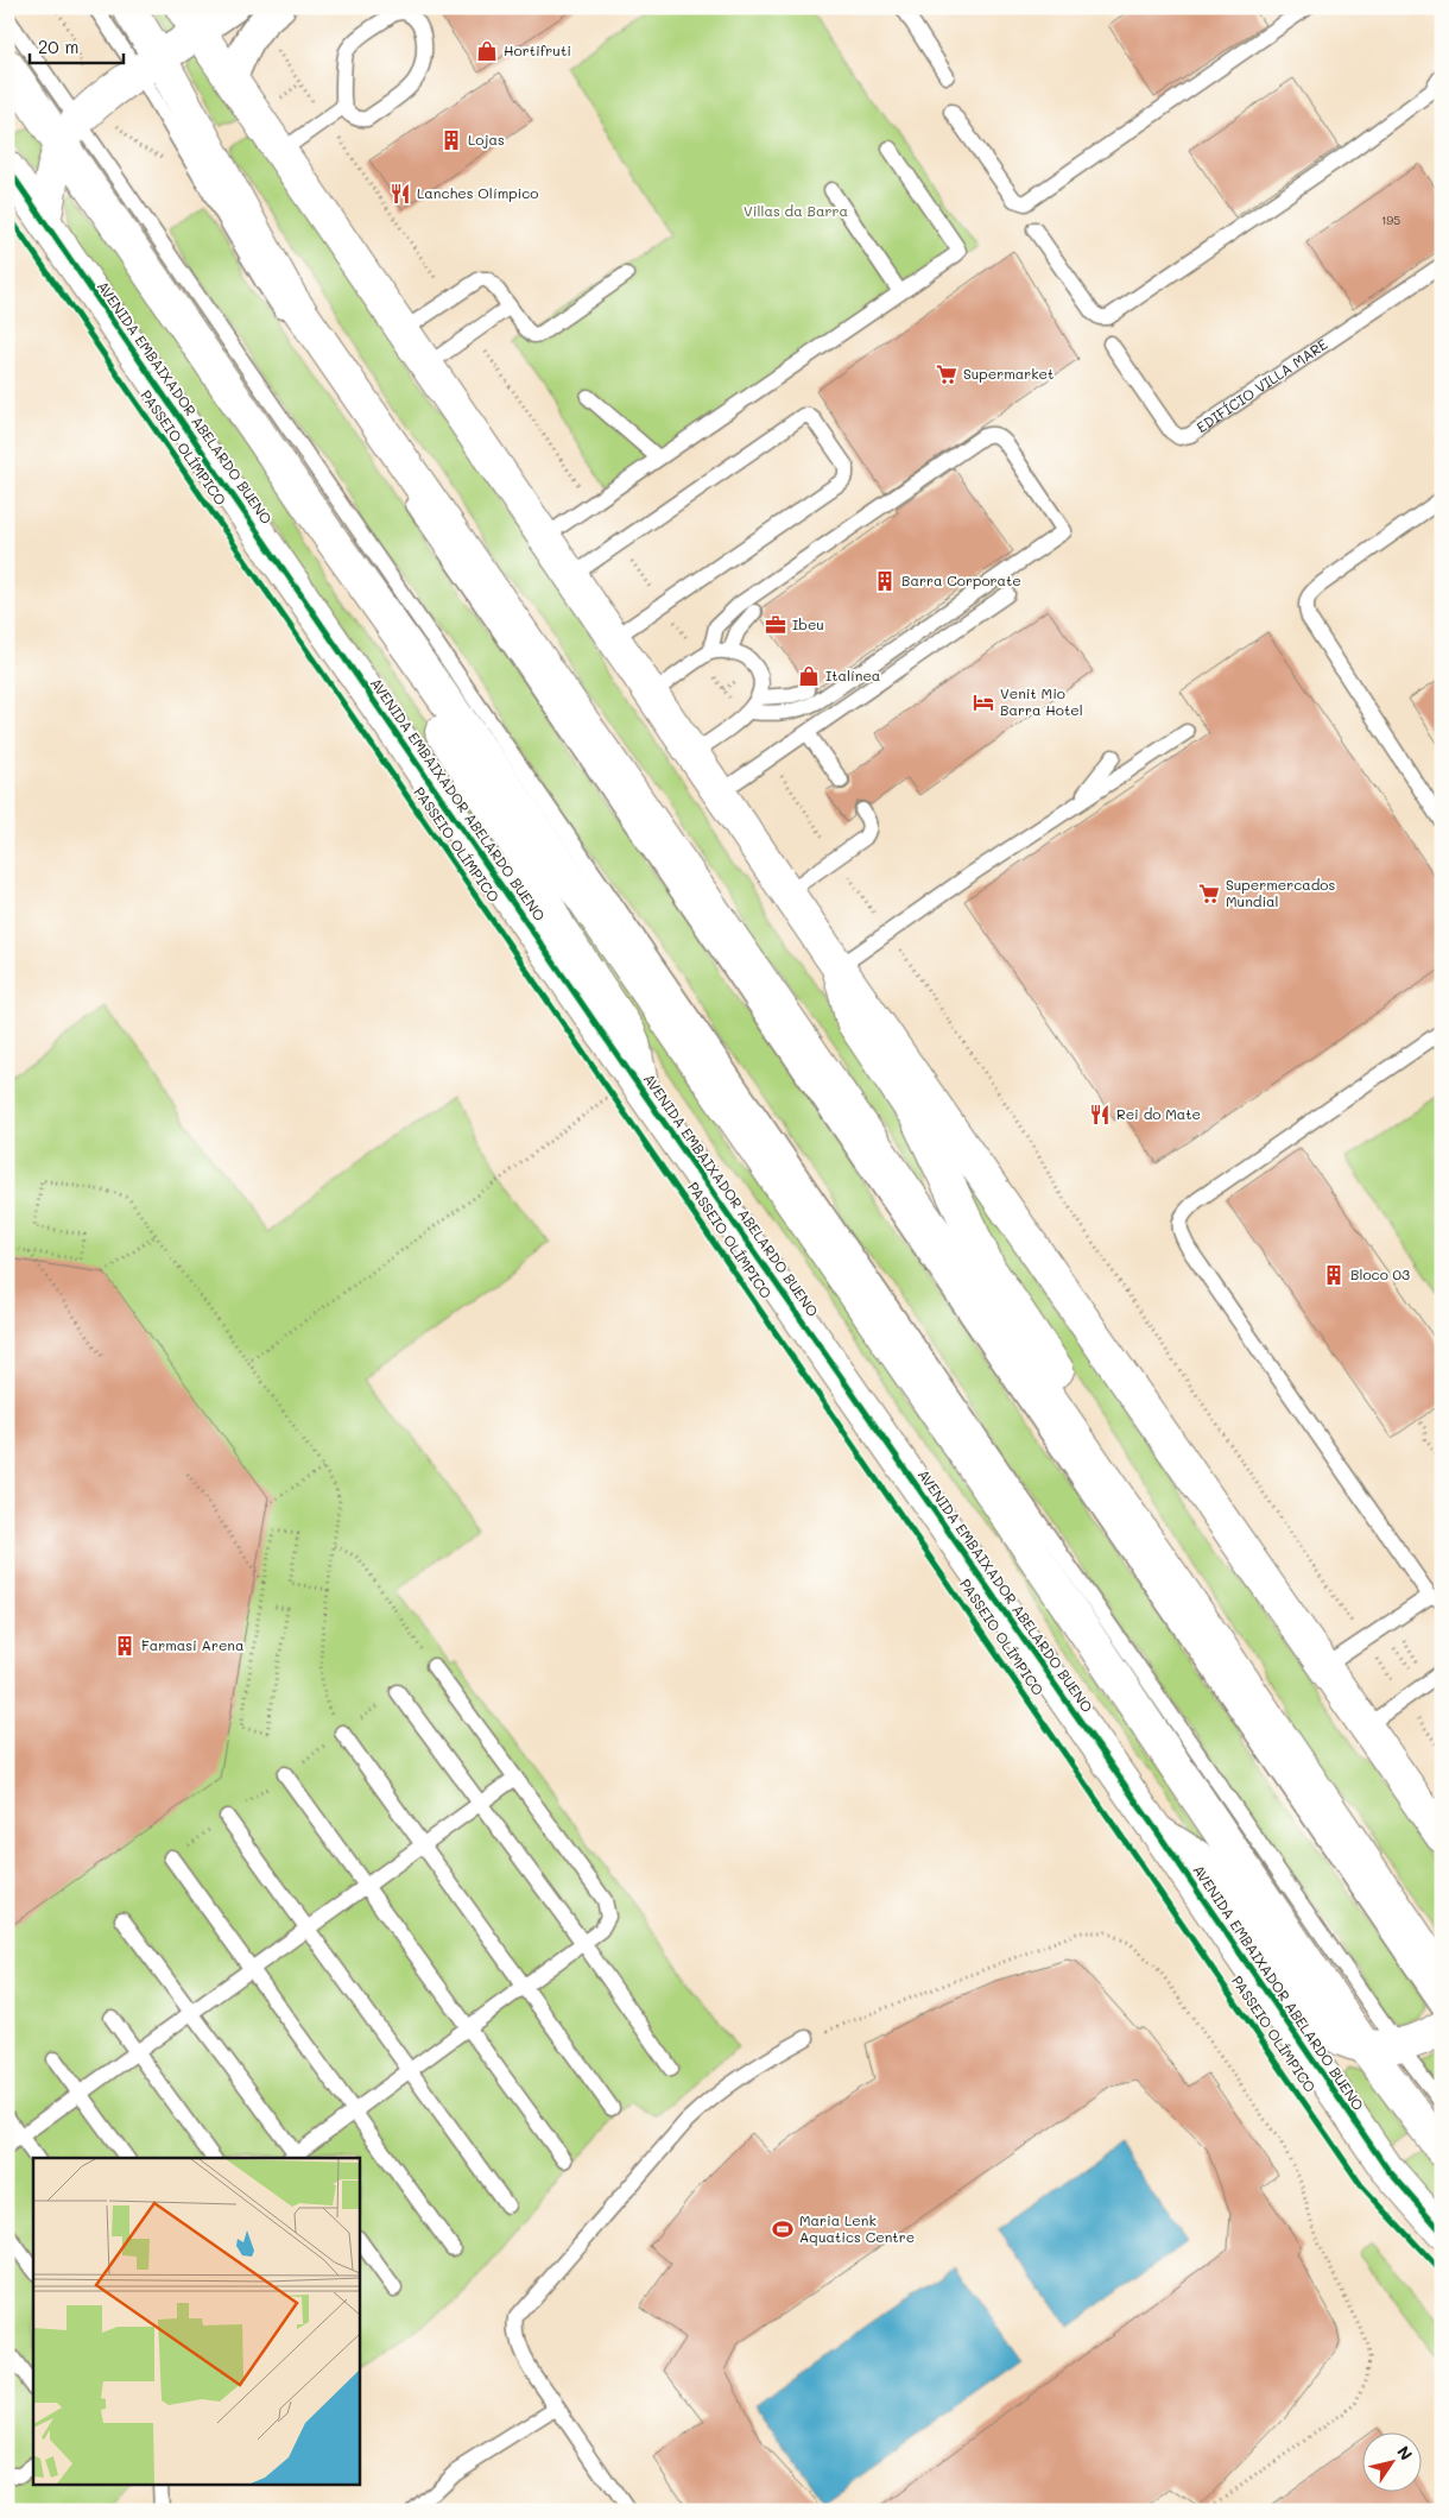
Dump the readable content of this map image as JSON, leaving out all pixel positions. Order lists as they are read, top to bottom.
{
  "streets": {
    "main road": ["AVENIDA EMBAIXADOR ABELARDO BUENO"],
    "lane": ["EDIFÍCIO VILLA MARE"],
    "cycle path": ["PASSEIO OLÍMPICO"]
  },
  "parks": ["Villas da Barra"],
  "places": {
    "shop": ["Hortifruti", "Italínea"],
    "building": [
      "Lojas",
      "Barra Corporate",
      "Bloco 03",
      "Farmasi Arena"
    ],
    "restaurant": ["Lanches Olímpico", "Rei do Mate"],
    "supermarket": ["Supermarket", "Supermercados Mundial"],
    "office": ["Ibeu"],
    "hotel": ["Venit Mio Barra Hotel"],
    "sports": ["Maria Lenk Aquatics Centre"]
  },
  "house_numbers": ["195"],
  "scale_bar": "20 m",
  "north": "top right"
}
